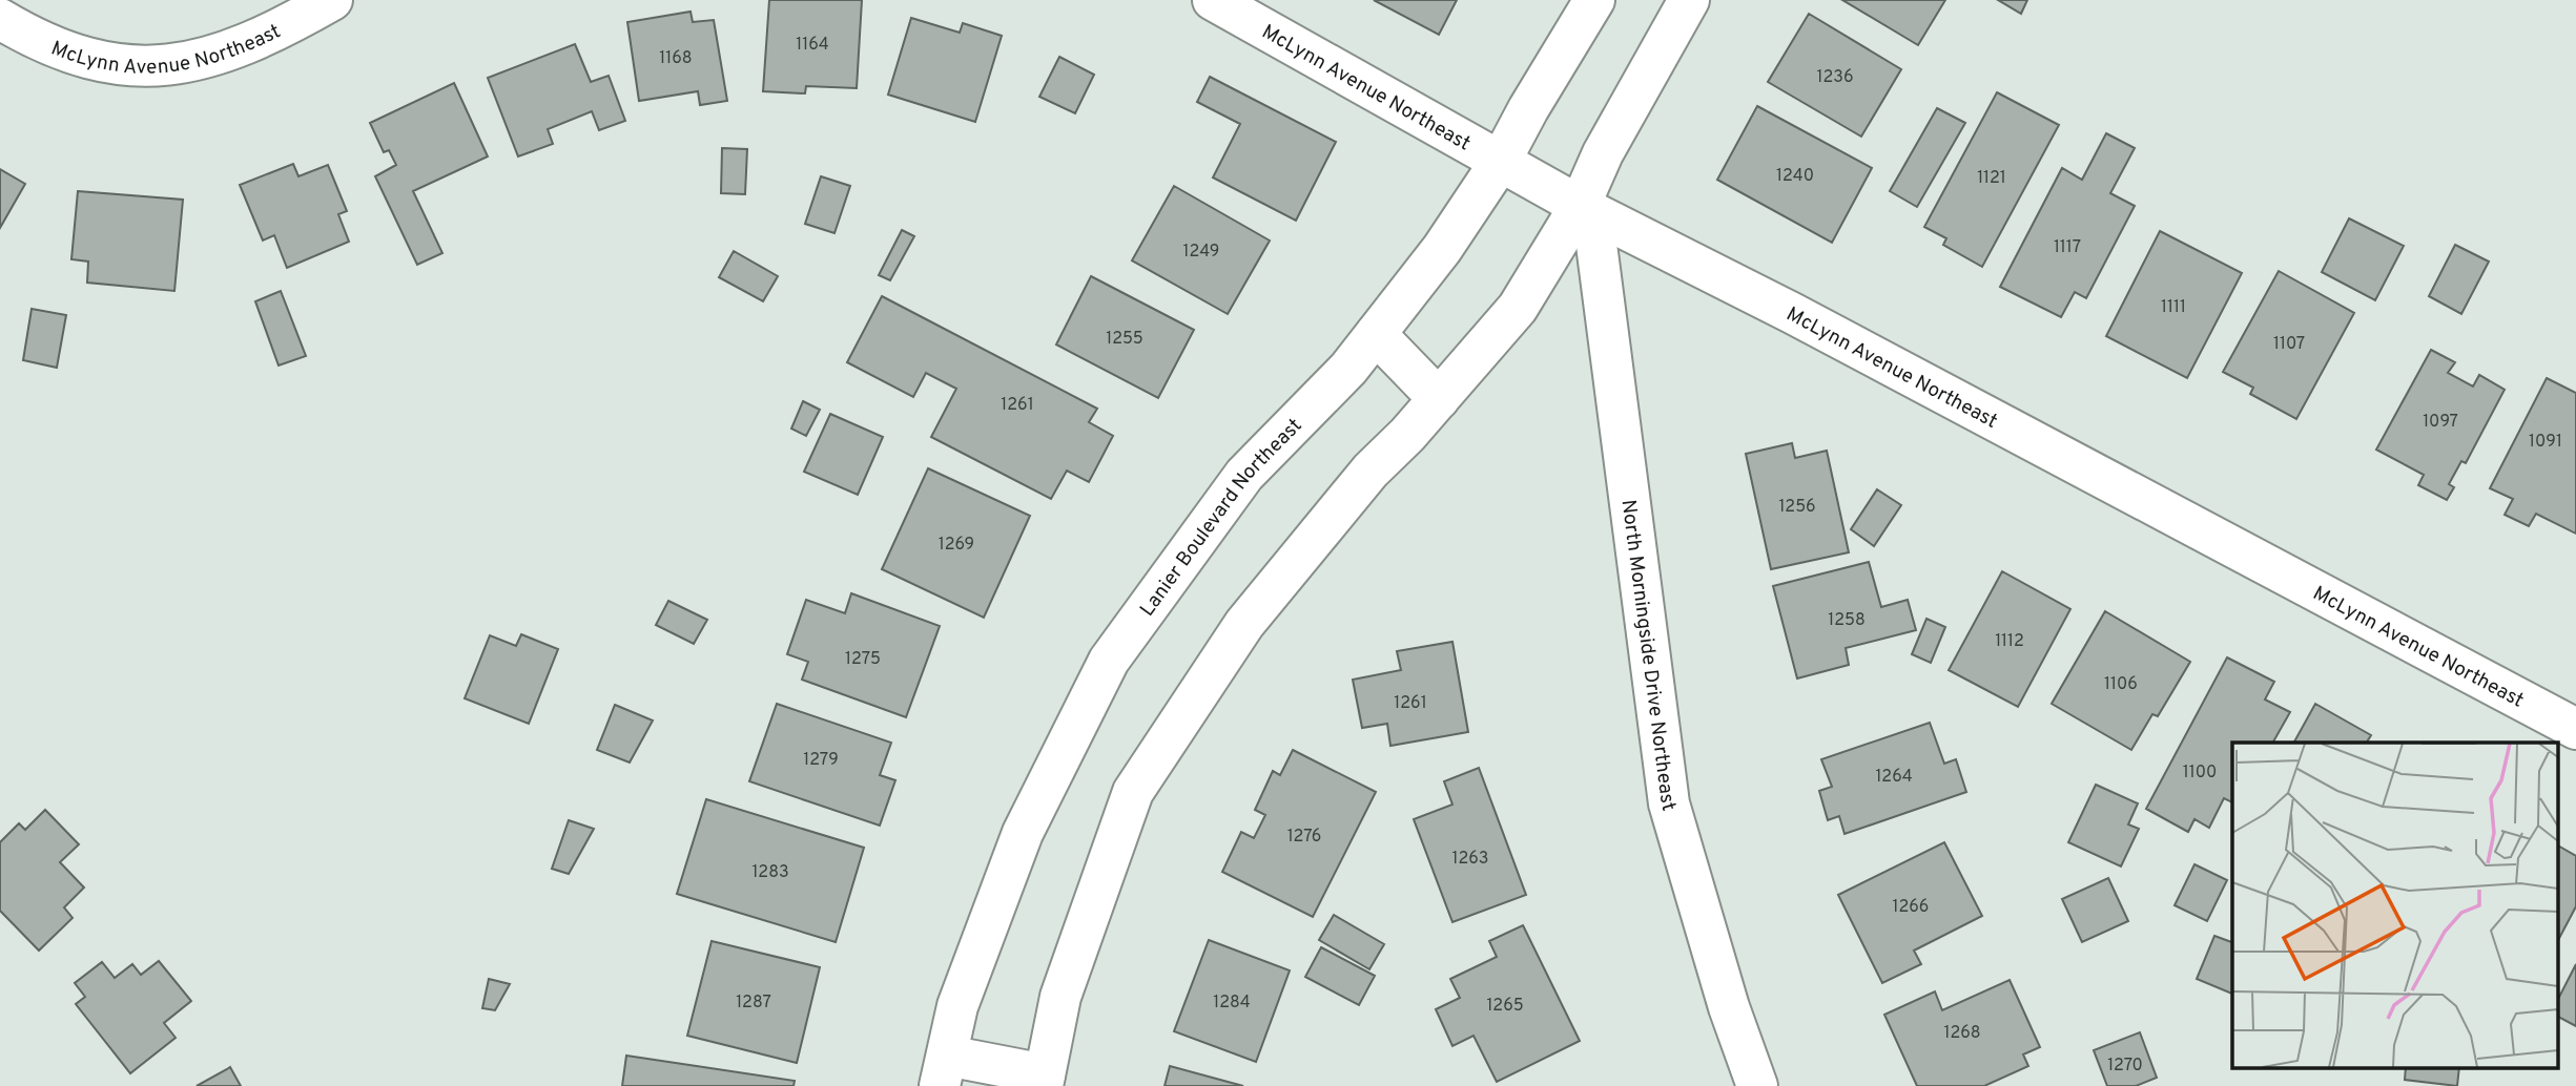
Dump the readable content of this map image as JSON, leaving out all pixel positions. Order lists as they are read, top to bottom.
{
  "streets": {
    "street": ["McLynn Avenue Northeast", "Lanier Boulevard Northeast", "North Morningside Drive Northeast"]
  },
  "crossings": [
    ["McLynn Avenue Northeast", "Lanier Boulevard Northeast"],
    ["McLynn Avenue Northeast", "North Morningside Drive Northeast"]
  ],
  "house_numbers": [
    "1164",
    "1168",
    "1236",
    "1240",
    "1121",
    "1117",
    "1249",
    "1111",
    "1255",
    "1107",
    "1261",
    "1097",
    "1091",
    "1256",
    "1269",
    "1258",
    "1112",
    "1275",
    "1106",
    "1261",
    "1279",
    "1100",
    "1264",
    "1276",
    "1263",
    "1283",
    "1266",
    "1287",
    "1284",
    "1265",
    "1268",
    "1270"
  ]
}
